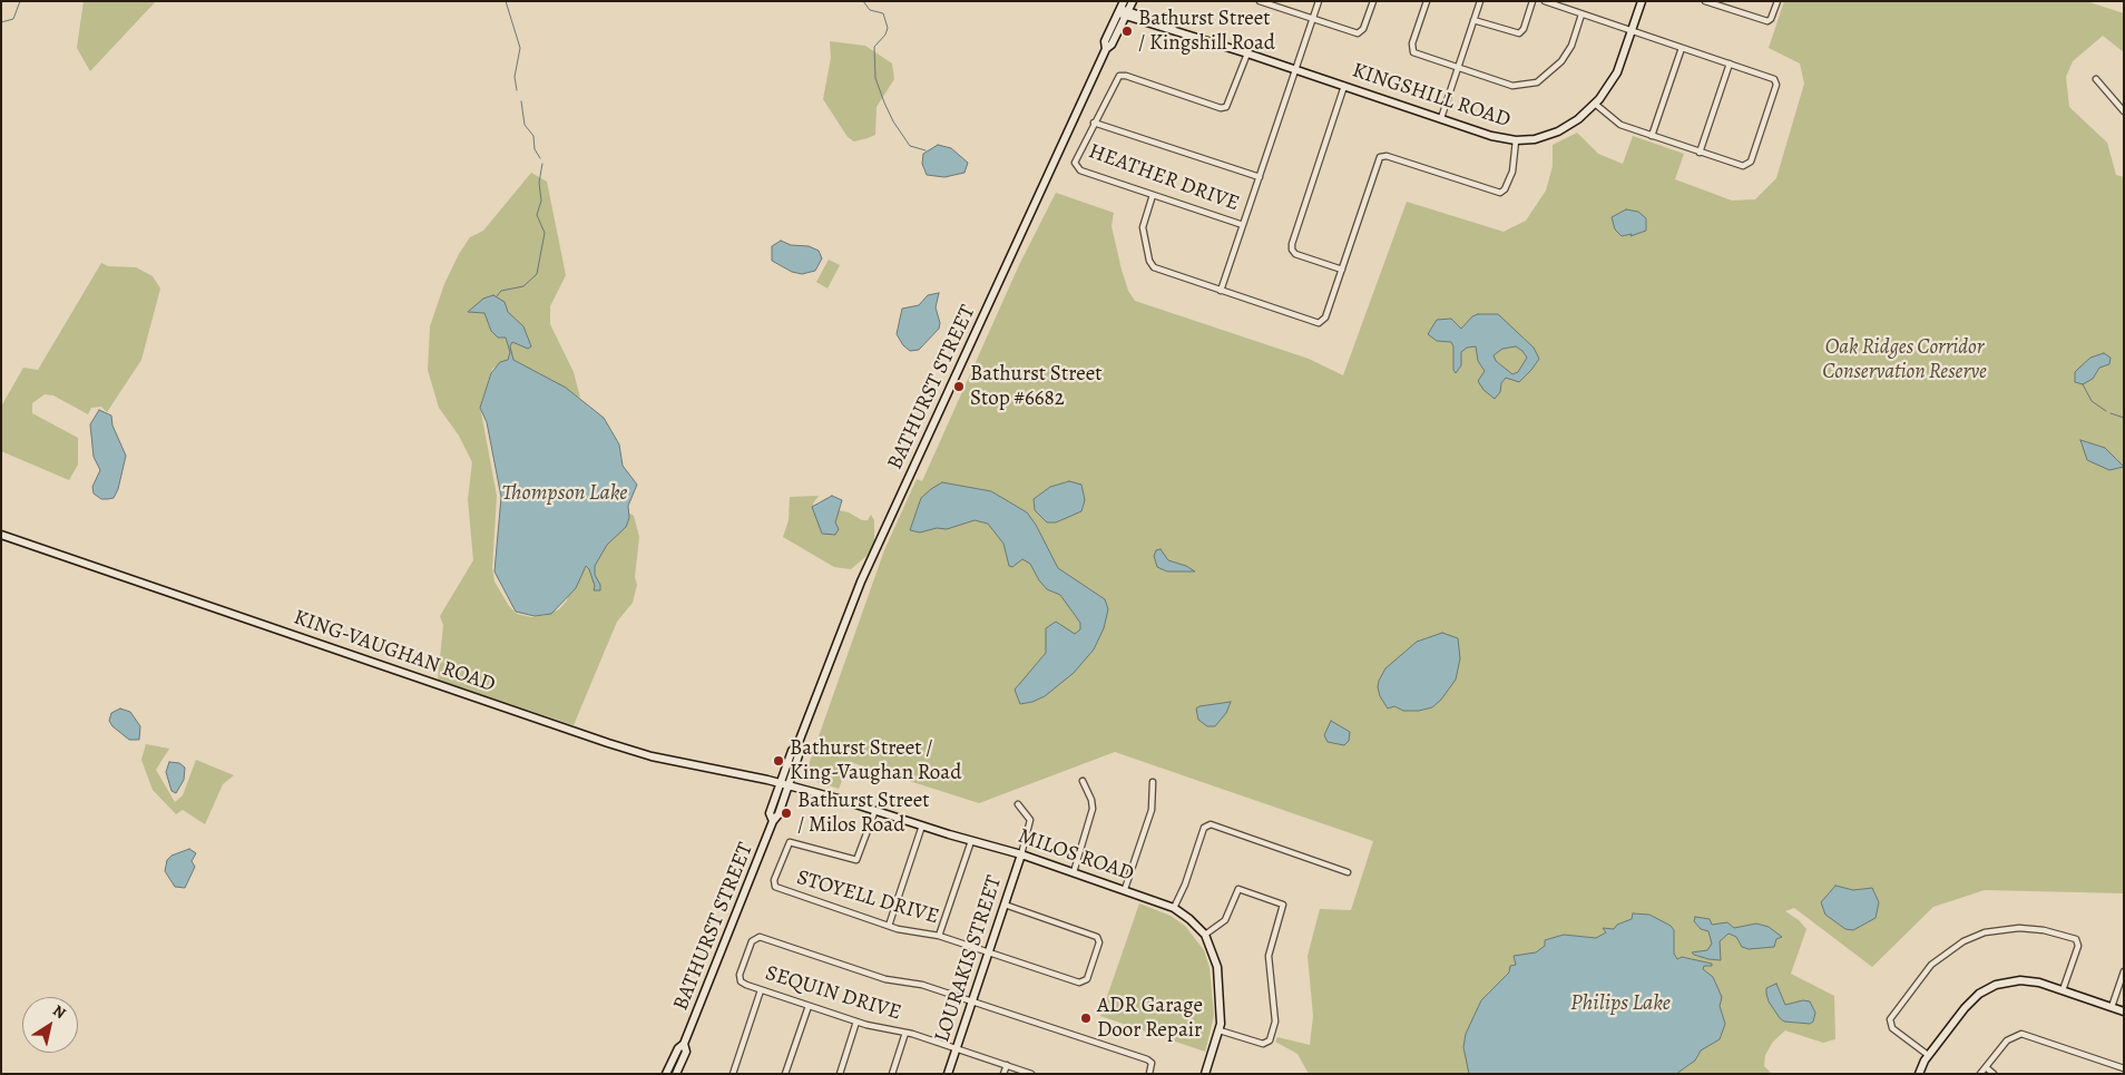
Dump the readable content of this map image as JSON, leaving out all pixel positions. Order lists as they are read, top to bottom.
{
  "streets": {
    "street": [
      "KINGSHILL ROAD",
      "HEATHER DRIVE",
      "BATHURST STREET",
      "KING-VAUGHAN ROAD",
      "MILOS ROAD",
      "STOYELL DRIVE",
      "LOURAKIS STREET",
      "SEQUIN DRIVE"
    ]
  },
  "crossings": [
    ["KINGSHILL ROAD", "HEATHER DRIVE"],
    ["KINGSHILL ROAD", "BATHURST STREET"],
    ["BATHURST STREET", "KING-VAUGHAN ROAD"],
    ["BATHURST STREET", "MILOS ROAD"],
    ["KING-VAUGHAN ROAD", "MILOS ROAD"],
    ["MILOS ROAD", "STOYELL DRIVE"],
    ["MILOS ROAD", "LOURAKIS STREET"],
    ["STOYELL DRIVE", "LOURAKIS STREET"],
    ["LOURAKIS STREET", "SEQUIN DRIVE"]
  ],
  "water": ["Thompson Lake", "Philips Lake"],
  "parks": ["Oak Ridges Corridor Conservation Reserve"],
  "places": [
    "Bathurst Street / Kingshill Road",
    "Bathurst Street Stop #6682",
    "Bathurst Street / King-Vaughan Road",
    "Bathurst Street / Milos Road",
    "ADR Garage Door Repair"
  ],
  "north": "top right"
}
